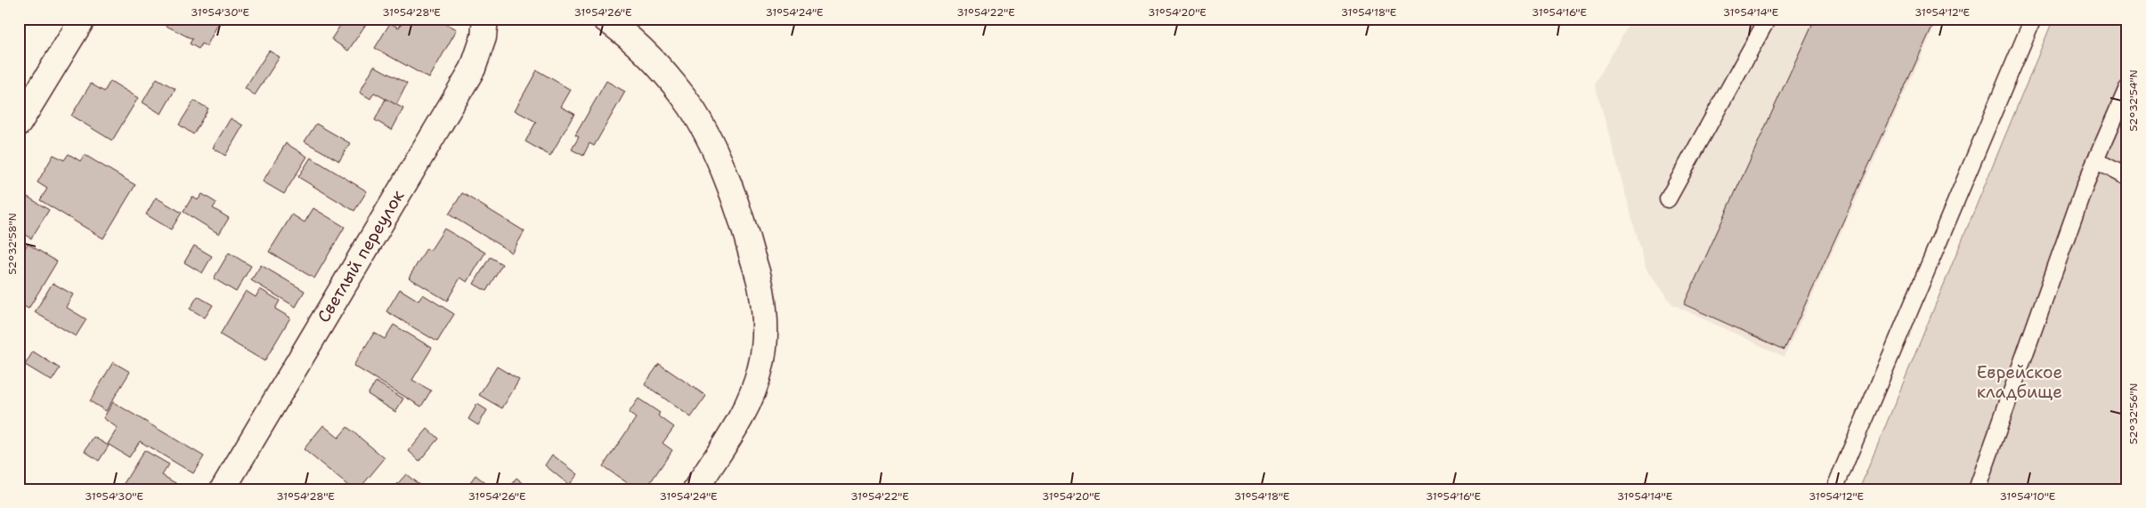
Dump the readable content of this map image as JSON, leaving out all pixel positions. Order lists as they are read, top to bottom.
{
  "streets": {
    "street": ["Светлый переулок"]
  },
  "parks": ["Еврейское кладбище"],
  "coordinates": [
    "31°54'30\"E",
    "31°54'28\"E",
    "31°54'26\"E",
    "31°54'24\"E",
    "31°54'22\"E",
    "31°54'20\"E",
    "31°54'18\"E",
    "31°54'16\"E",
    "31°54'14\"E",
    "31°54'12\"E",
    "52°32'54\"N",
    "52°32'58\"N",
    "52°32'56\"N",
    "31°54'10\"E"
  ]
}
